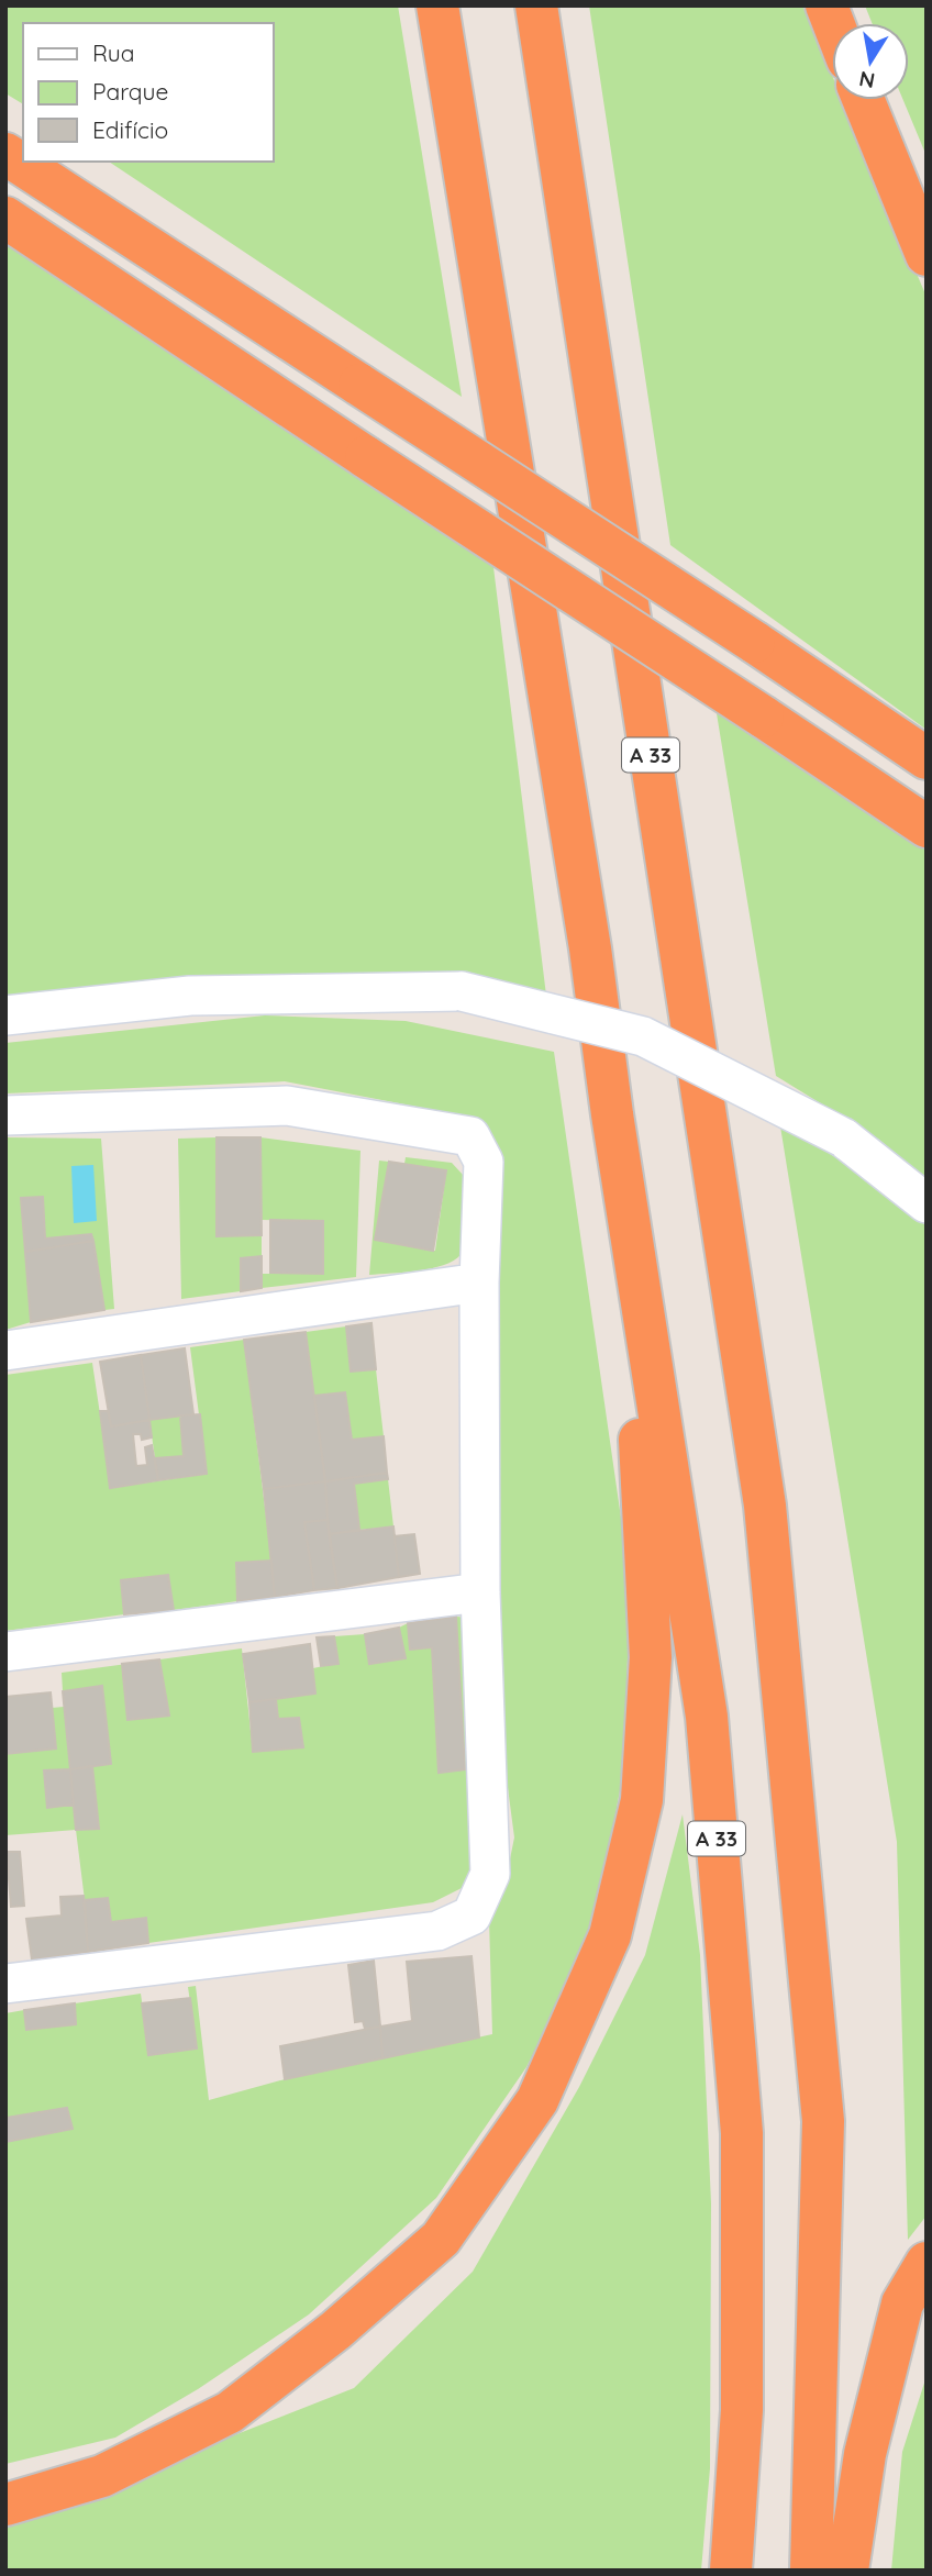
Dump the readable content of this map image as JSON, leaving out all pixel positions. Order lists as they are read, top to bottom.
{
  "streets": {
    "highway": ["A 33"]
  },
  "legend": ["Rua", "Parque", "Edifício"],
  "north": "bottom"
}
